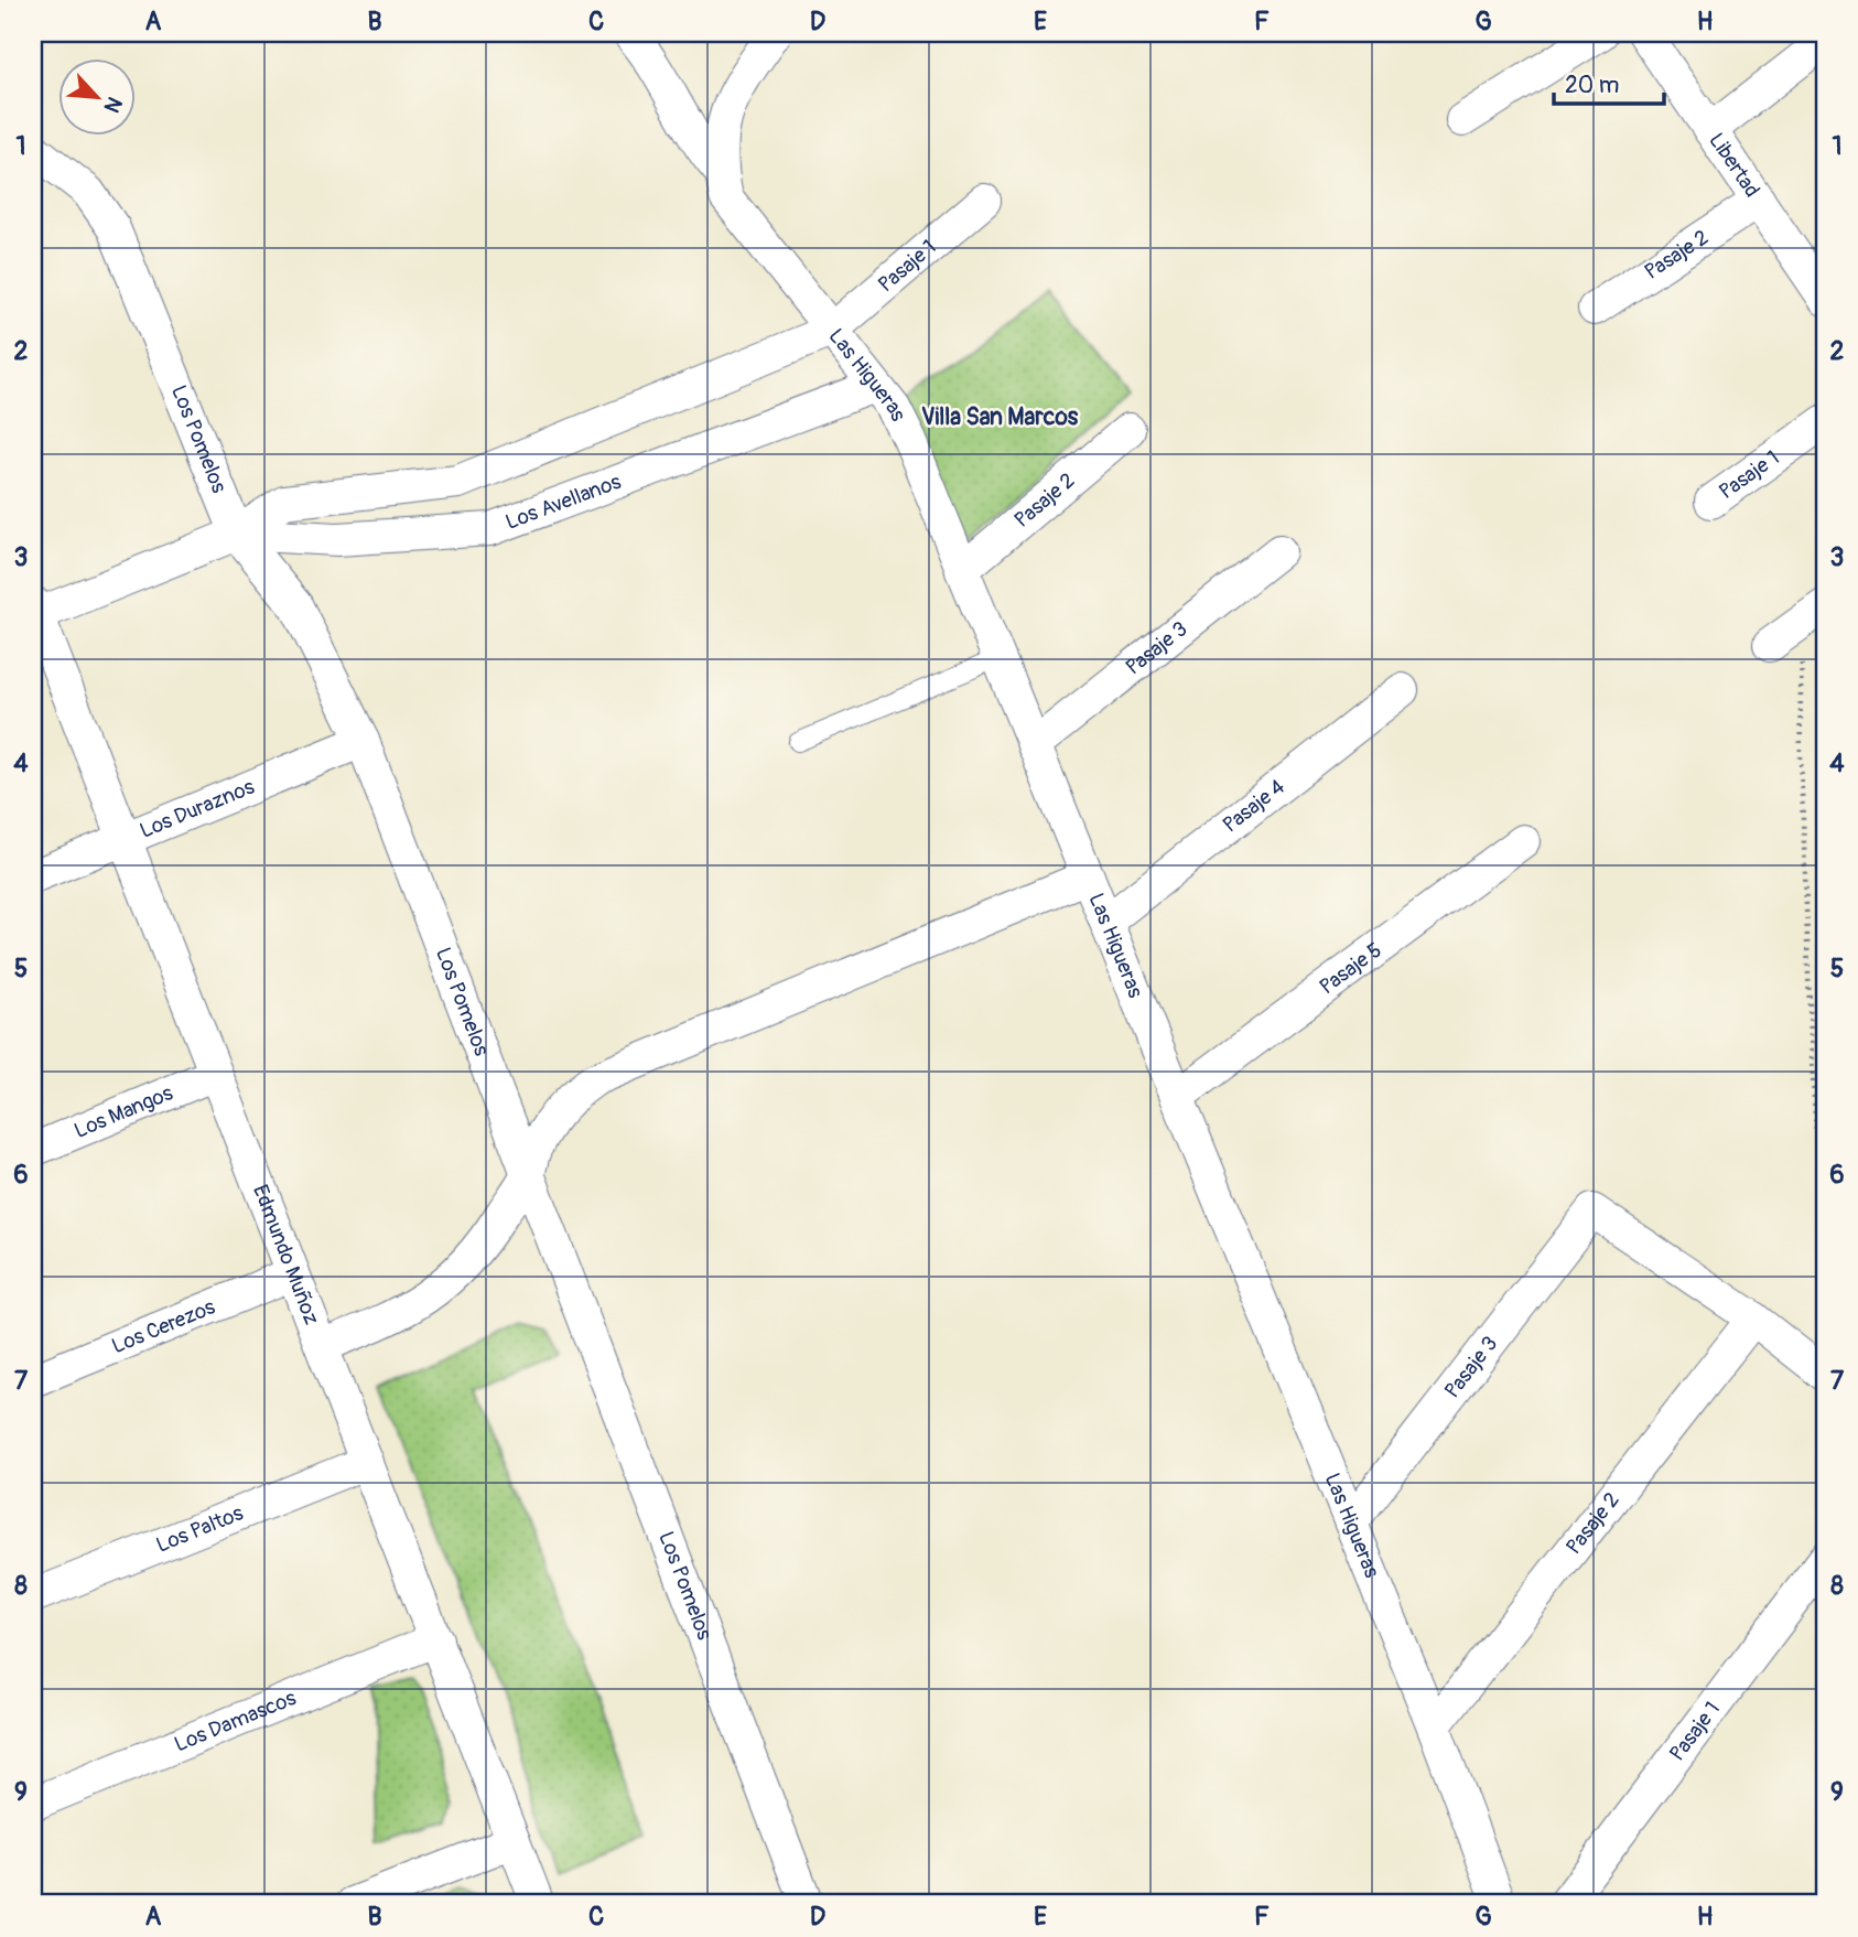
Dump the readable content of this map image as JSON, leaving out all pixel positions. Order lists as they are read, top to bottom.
{
  "streets": {
    "street": [
      "Libertad",
      "Pasaje 2",
      "Pasaje 1",
      "Las Higueras",
      "Los Pomelos",
      "Los Avellanos",
      "Pasaje 3",
      "Pasaje 4",
      "Los Duraznos",
      "Pasaje 5",
      "Los Mangos",
      "Edmundo Muñoz",
      "Los Cerezos",
      "Los Paltos",
      "Los Damascos"
    ]
  },
  "crossings": [
    ["Libertad", "Pasaje 2"],
    ["Pasaje 2", "Las Higueras"],
    ["Pasaje 2", "Pasaje 3"],
    ["Pasaje 1", "Las Higueras"],
    ["Pasaje 1", "Los Avellanos"],
    ["Las Higueras", "Los Avellanos"],
    ["Las Higueras", "Pasaje 3"],
    ["Las Higueras", "Pasaje 4"],
    ["Las Higueras", "Pasaje 5"],
    ["Los Pomelos", "Los Avellanos"],
    ["Los Pomelos", "Los Duraznos"],
    ["Los Avellanos", "Edmundo Muñoz"],
    ["Los Duraznos", "Edmundo Muñoz"],
    ["Los Mangos", "Edmundo Muñoz"],
    ["Edmundo Muñoz", "Los Cerezos"],
    ["Edmundo Muñoz", "Los Paltos"],
    ["Edmundo Muñoz", "Los Damascos"]
  ],
  "districts": ["Villa San Marcos"],
  "scale_bar": "20 m",
  "north": "bottom right",
  "grid": {
    "columns": [
      "A",
      "B",
      "C",
      "D",
      "E",
      "F",
      "G",
      "H"
    ],
    "rows": [
      "1",
      "2",
      "3",
      "4",
      "5",
      "6",
      "7",
      "8",
      "9"
    ]
  }
}
